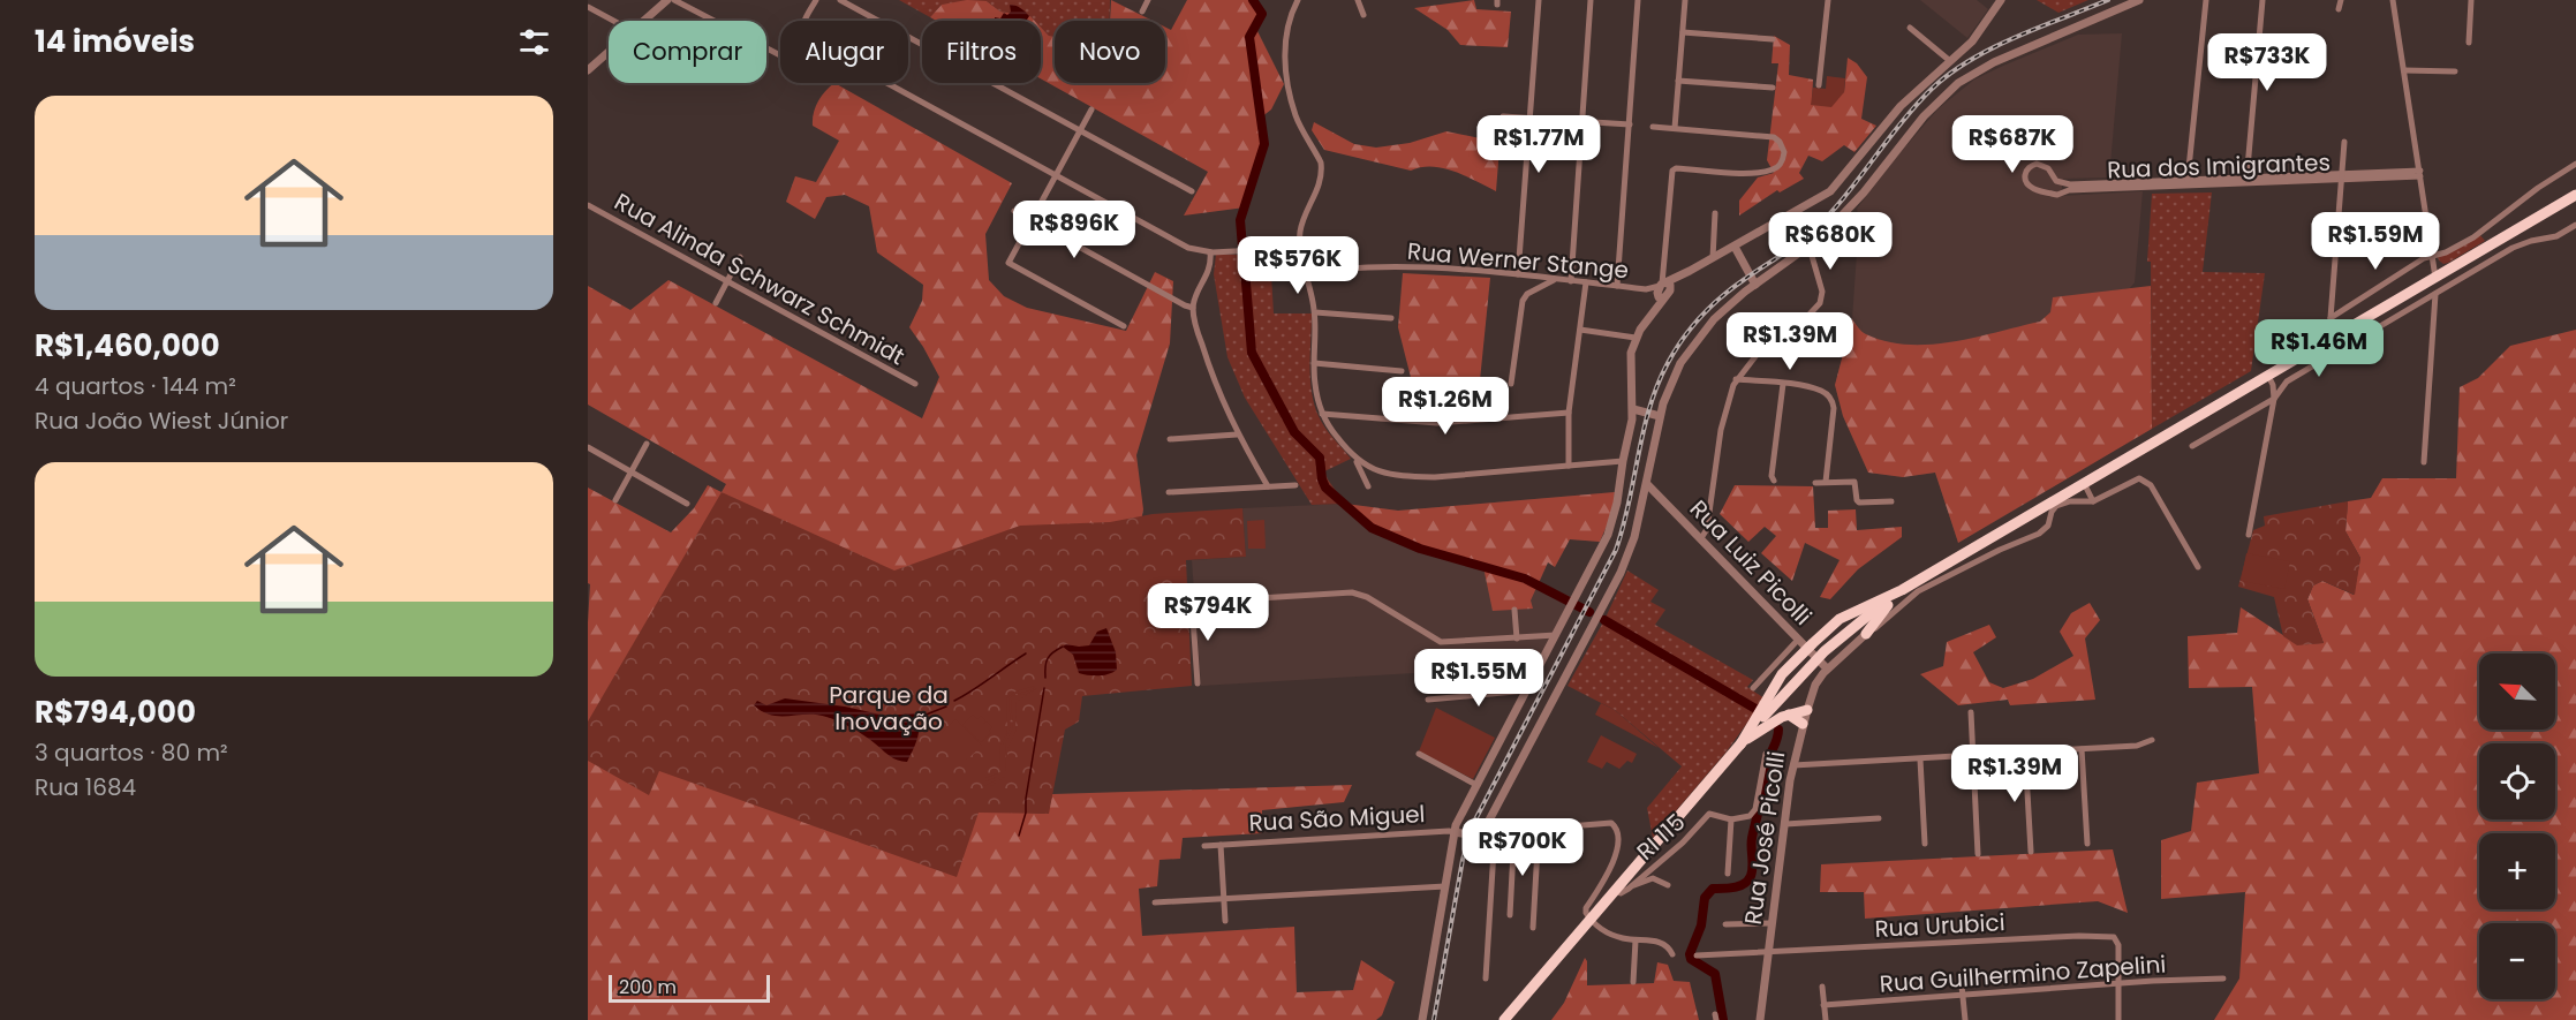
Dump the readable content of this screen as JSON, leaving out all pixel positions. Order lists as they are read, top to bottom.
{
  "streets": {
    "street": [
      "Rua dos Imigrantes",
      "Rua Werner Stange",
      "Rua Alinda Schwarz Schmidt",
      "Rua Luiz Picolli",
      "Rua São Miguel",
      "RI 115",
      "Rua José Picolli",
      "Rua Urubici",
      "Rua Guilhermino Zapelini"
    ]
  },
  "crossings": [
    ["Rua Luiz Picolli", "Rua José Picolli"],
    ["Rua José Picolli", "Rua Urubici"],
    ["Rua Urubici", "Rua Guilhermino Zapelini"]
  ],
  "parks": ["Parque da Inovação"],
  "scale_bar": "200 m",
  "north": "top left",
  "page": {
    "heading": "14 imóveis",
    "chip": [
      "Comprar",
      "Alugar",
      "Filtros",
      "Novo"
    ],
    "price": [
      "R$733K",
      "R$1.77M",
      "R$687K",
      "R$896K",
      "R$680K",
      "R$1.59M",
      "R$576K",
      "R$1.39M",
      "R$1.46M",
      "R$1.26M",
      "R$794K",
      "R$1.55M",
      "R$1.39M",
      "R$700K"
    ],
    "list": [
      {
        "name": "R$1,460,000",
        "note": "4 quartos · 144 m² · Rua João Wiest Júnior"
      },
      {
        "name": "R$794,000",
        "note": "3 quartos · 80 m² · Rua 1684"
      }
    ],
    "map_buttons": ["+", "−"],
    "scale": "200 m"
  }
}
